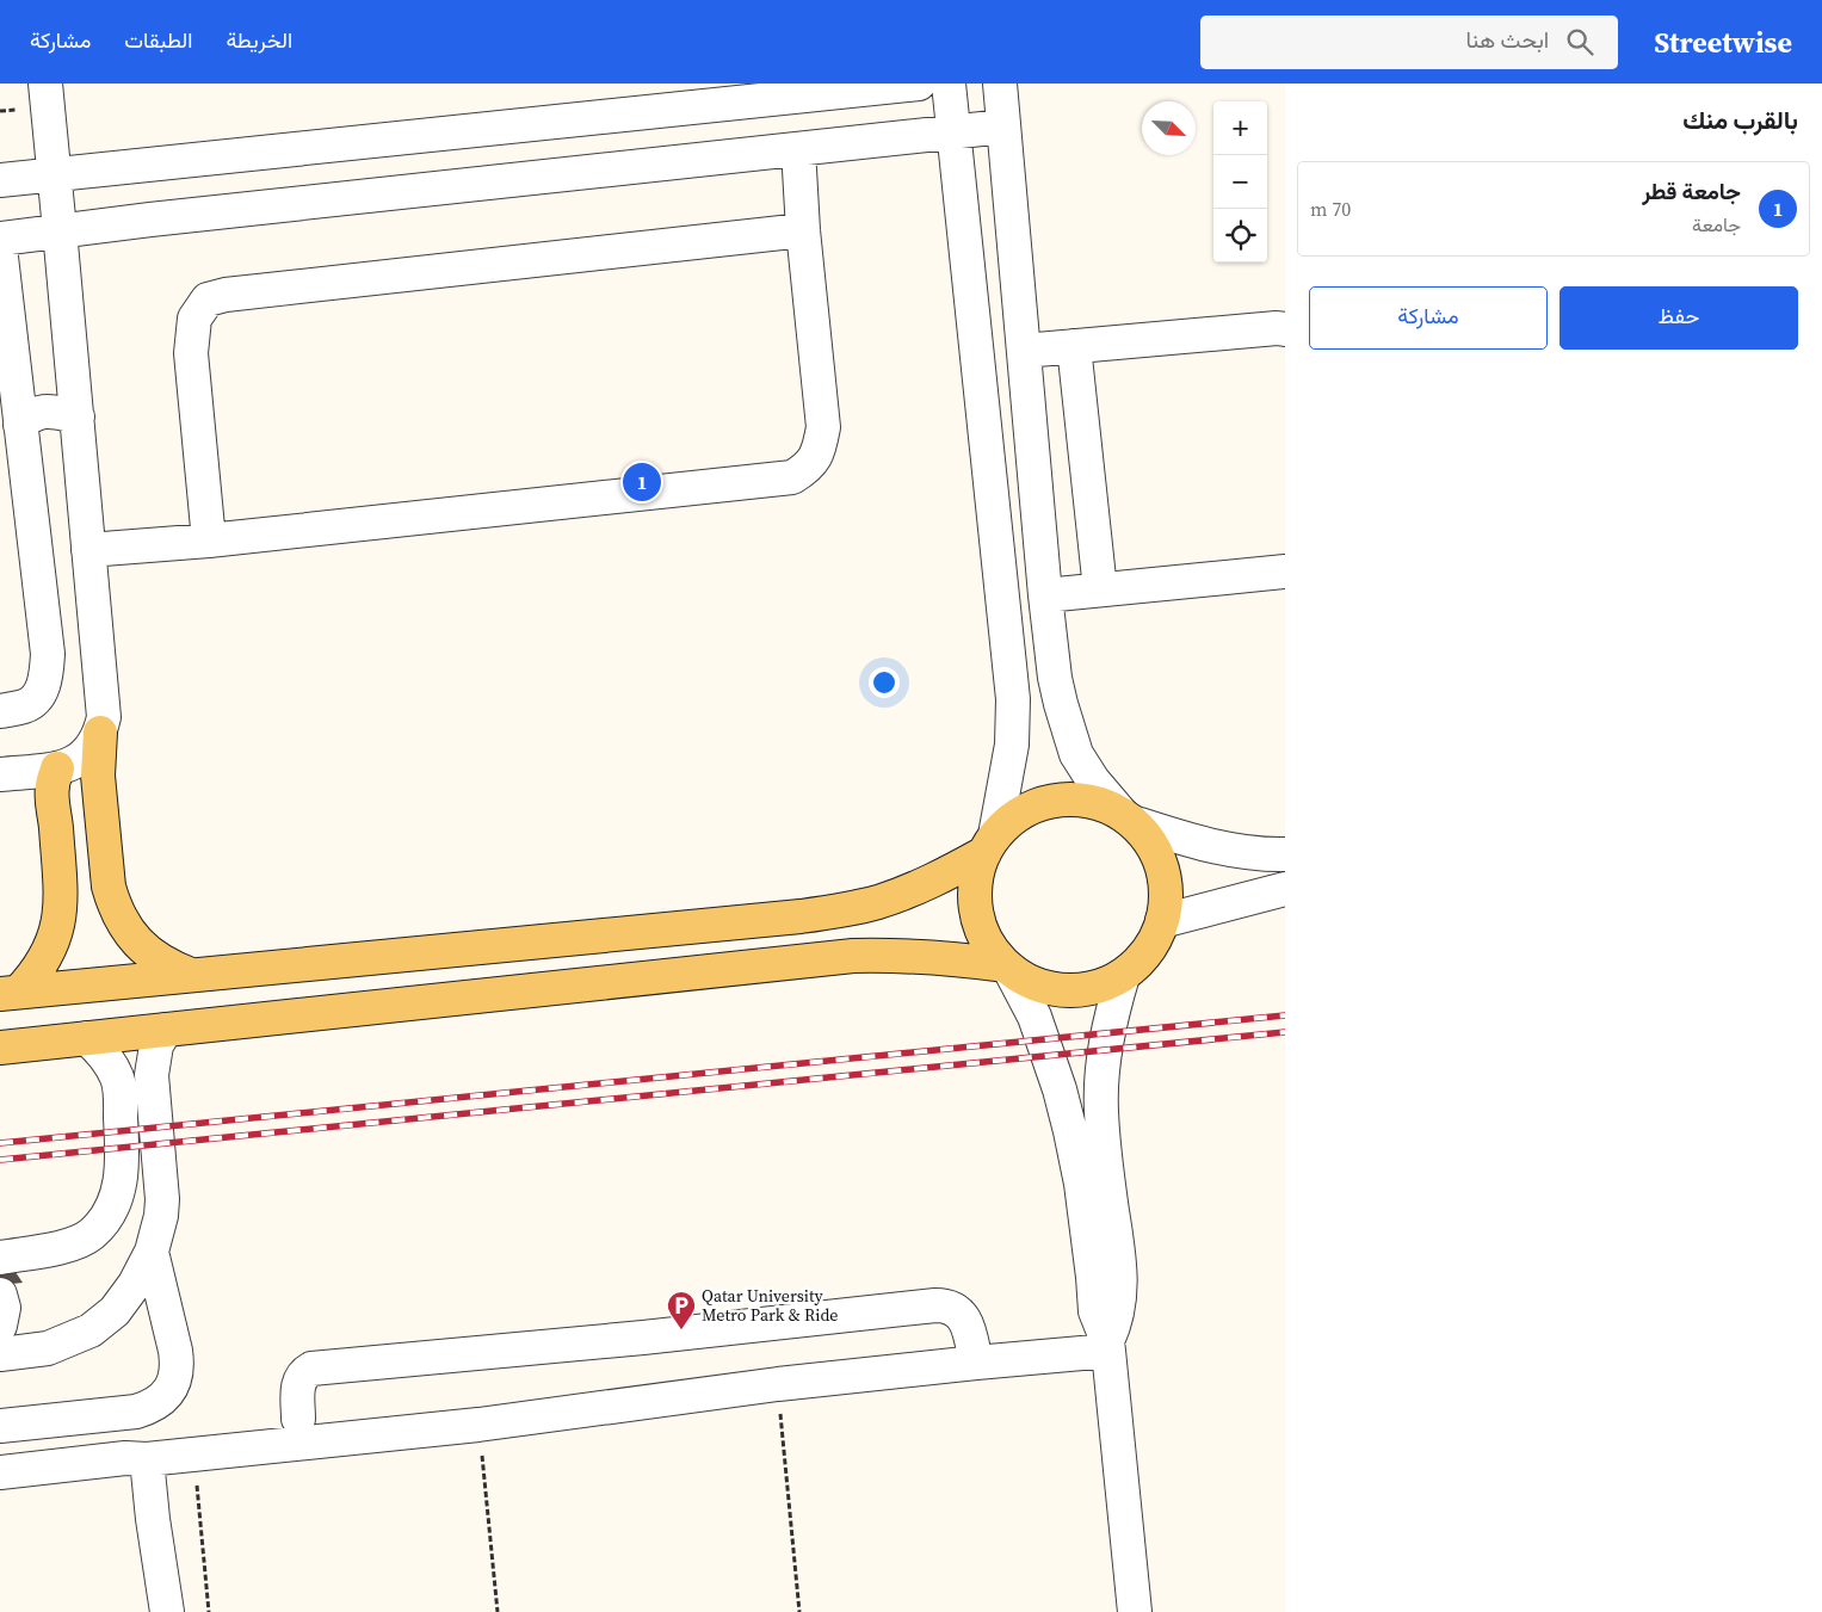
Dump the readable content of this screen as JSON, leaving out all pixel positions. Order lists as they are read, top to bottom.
{
  "places": {
    "parking": ["Qatar University Metro Park & Ride"]
  },
  "north": "bottom right",
  "page": {
    "header": "Streetwise",
    "search": "ابحث هنا",
    "nav": ["الخريطة", "الطبقات", "مشاركة"],
    "heading": "بالقرب منك",
    "map_buttons": ["+", "−"],
    "list": [
      {
        "mark": "1",
        "name": "جامعة قطر",
        "note": "جامعة",
        "value": "70 m"
      }
    ],
    "buttons": ["حفظ", "مشاركة"],
    "pins": "1"
  }
}
